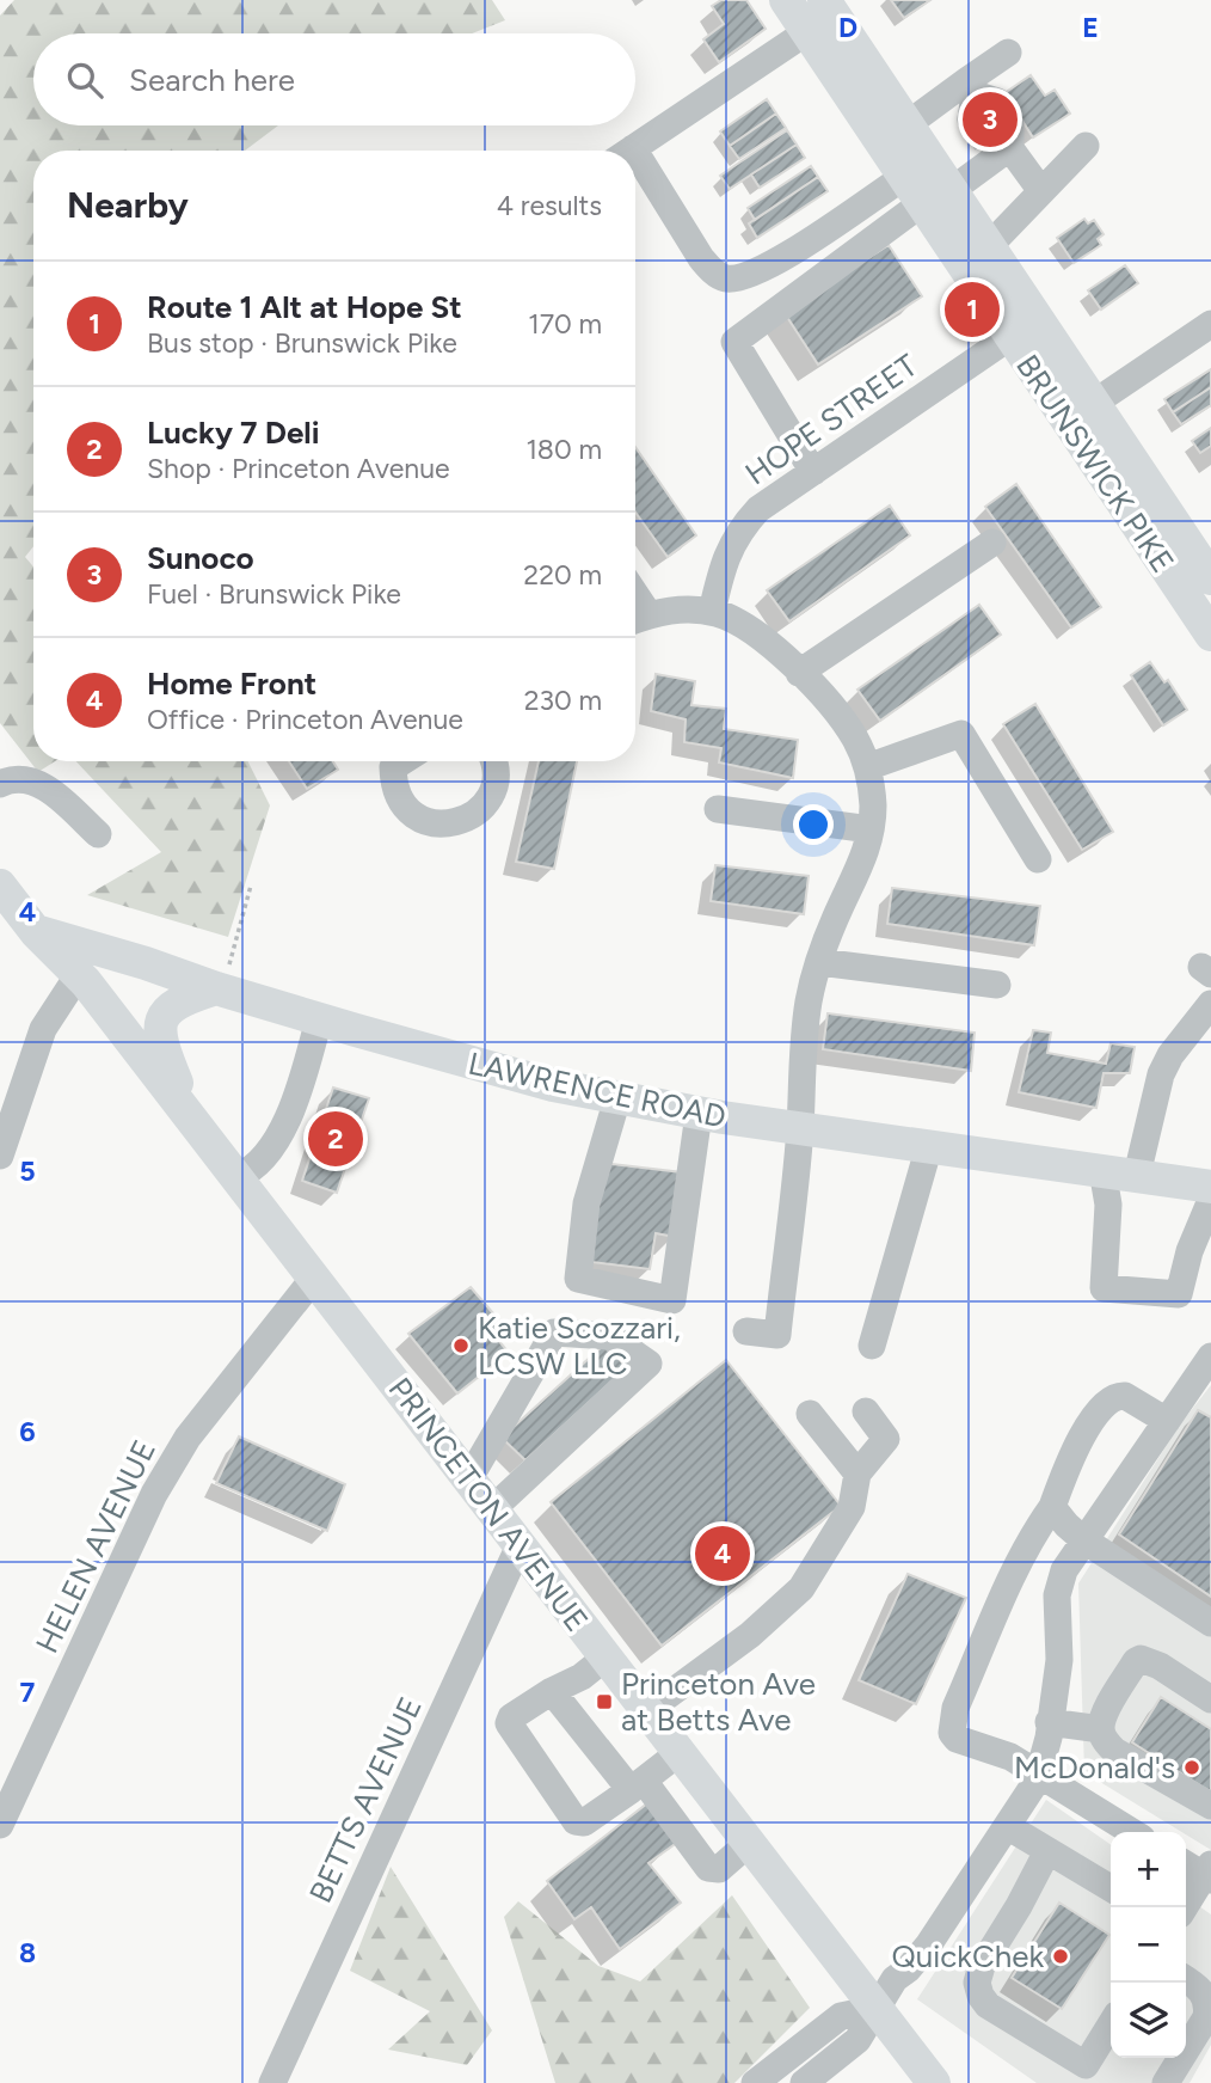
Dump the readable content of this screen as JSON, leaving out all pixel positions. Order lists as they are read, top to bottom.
{
  "streets": {
    "main road": ["BRUNSWICK PIKE", "LAWRENCE ROAD", "PRINCETON AVENUE"],
    "street": ["HOPE STREET", "HELEN AVENUE", "BETTS AVENUE"]
  },
  "crossings": [
    ["HOPE STREET", "BRUNSWICK PIKE"],
    ["LAWRENCE ROAD", "PRINCETON AVENUE"],
    ["PRINCETON AVENUE", "HELEN AVENUE"],
    ["PRINCETON AVENUE", "BETTS AVENUE"]
  ],
  "places": {
    "other": ["Katie Scozzari, LCSW LLC", "McDonald's", "QuickChek"],
    "transit": ["Princeton Ave at Betts Ave"]
  },
  "page": {
    "search": "Search here",
    "pins": [
      "3",
      "1",
      "2",
      "4"
    ],
    "heading": ["Nearby", "4 results"],
    "list": [
      {
        "mark": "1",
        "name": "Route 1 Alt at Hope St",
        "note": "Bus stop · Brunswick Pike",
        "value": "170 m"
      },
      {
        "mark": "2",
        "name": "Lucky 7 Deli",
        "note": "Shop · Princeton Avenue",
        "value": "180 m"
      },
      {
        "mark": "3",
        "name": "Sunoco",
        "note": "Fuel · Brunswick Pike",
        "value": "220 m"
      },
      {
        "mark": "4",
        "name": "Home Front",
        "note": "Office · Princeton Avenue",
        "value": "230 m"
      }
    ],
    "map_buttons": ["+", "−"]
  },
  "grid": {
    "columns": ["D", "E"],
    "rows": [
      "4",
      "5",
      "6",
      "7",
      "8"
    ]
  }
}
